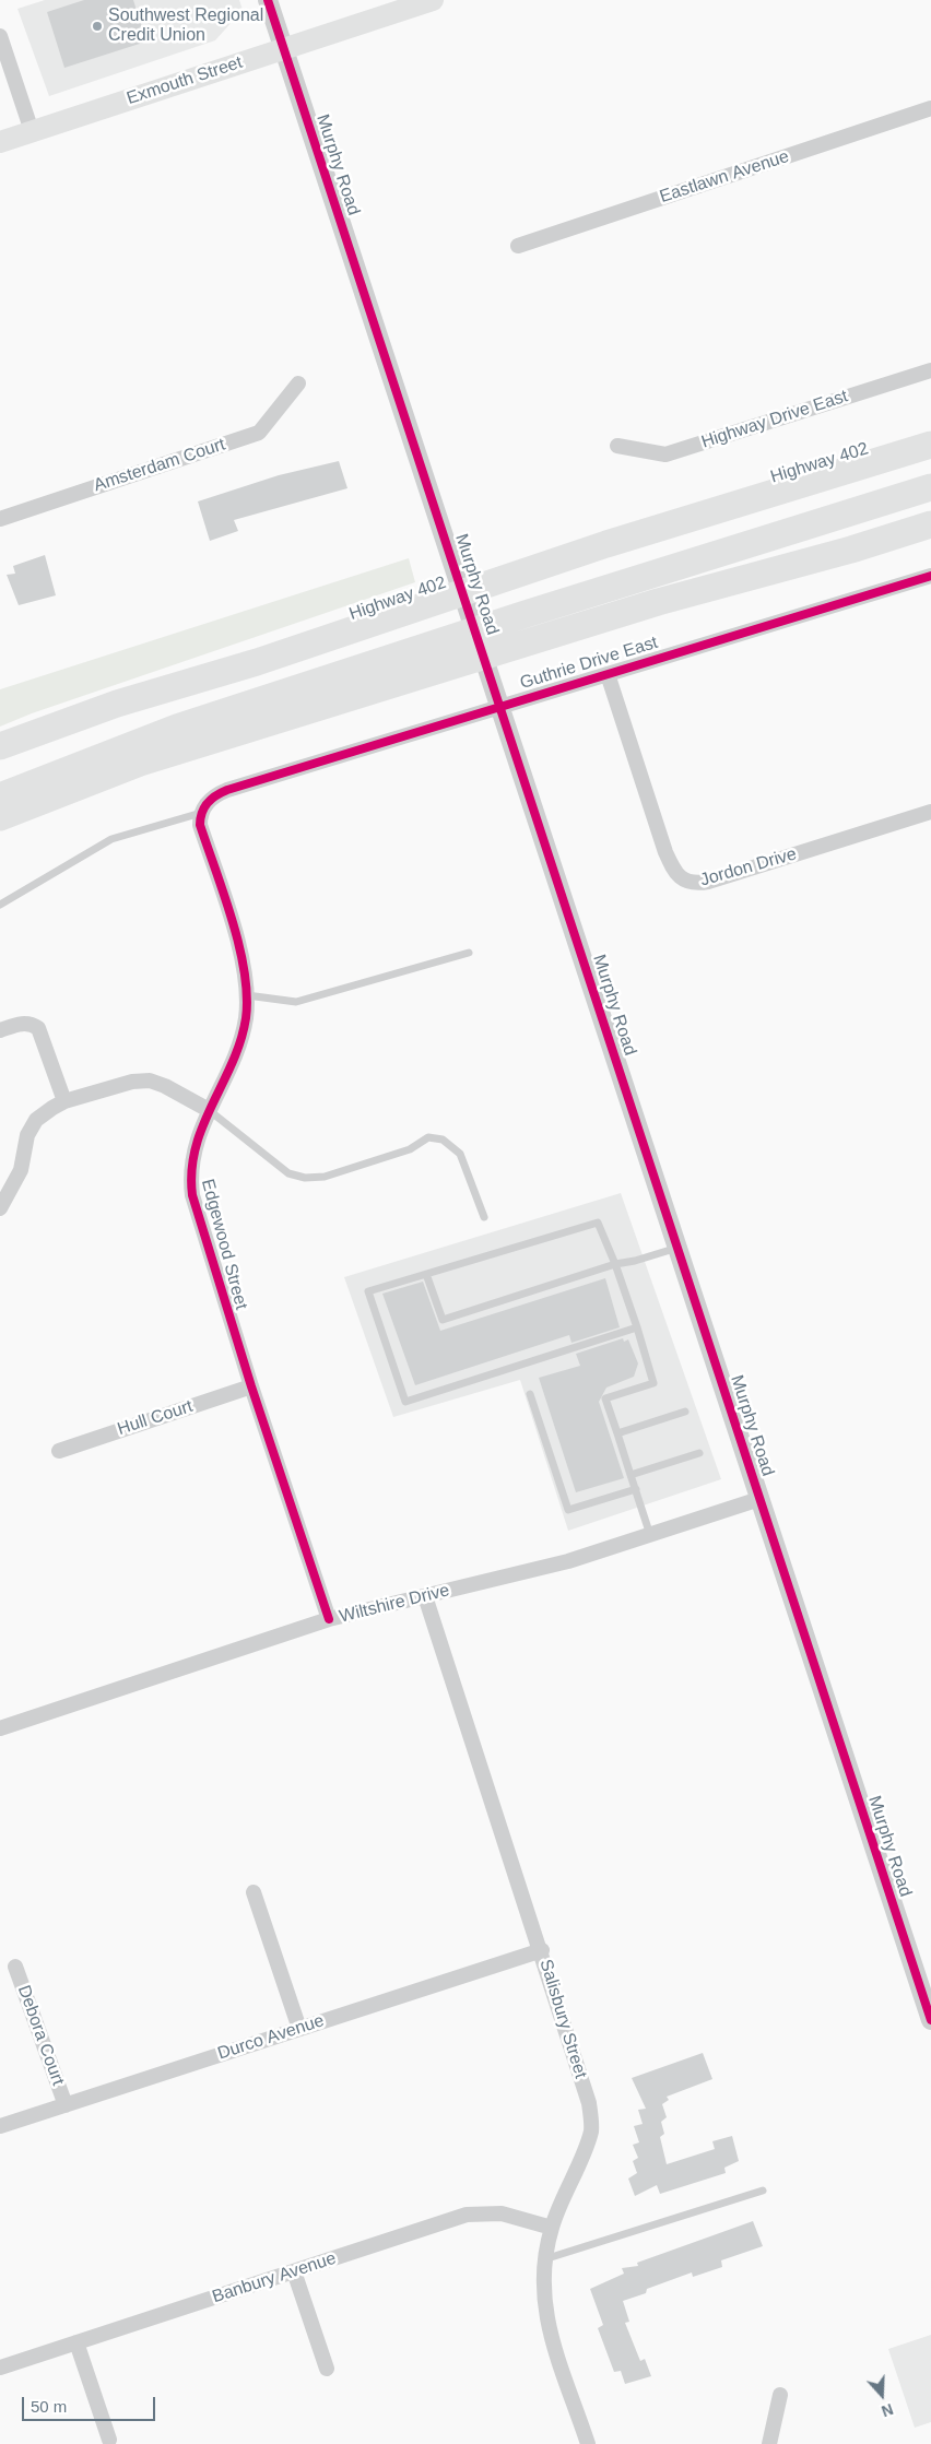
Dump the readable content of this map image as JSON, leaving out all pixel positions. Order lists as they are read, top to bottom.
{
  "streets": {
    "highway": ["Highway 402"],
    "main road": ["Exmouth Street"],
    "street": [
      "Murphy Road",
      "Eastlawn Avenue",
      "Highway Drive East",
      "Amsterdam Court",
      "Guthrie Drive East",
      "Jordon Drive",
      "Edgewood Street",
      "Hull Court",
      "Wiltshire Drive",
      "Salisbury Street",
      "Debora Court",
      "Durco Avenue",
      "Banbury Avenue"
    ]
  },
  "crossings": [
    ["Exmouth Street", "Murphy Road"],
    ["Murphy Road", "Wiltshire Drive"],
    ["Guthrie Drive East", "Jordon Drive"],
    ["Guthrie Drive East", "Edgewood Street"],
    ["Edgewood Street", "Hull Court"],
    ["Edgewood Street", "Wiltshire Drive"],
    ["Wiltshire Drive", "Salisbury Street"],
    ["Salisbury Street", "Durco Avenue"],
    ["Salisbury Street", "Banbury Avenue"],
    ["Debora Court", "Durco Avenue"]
  ],
  "places": ["Southwest Regional Credit Union"],
  "scale_bar": "50 m",
  "north": "bottom"
}
